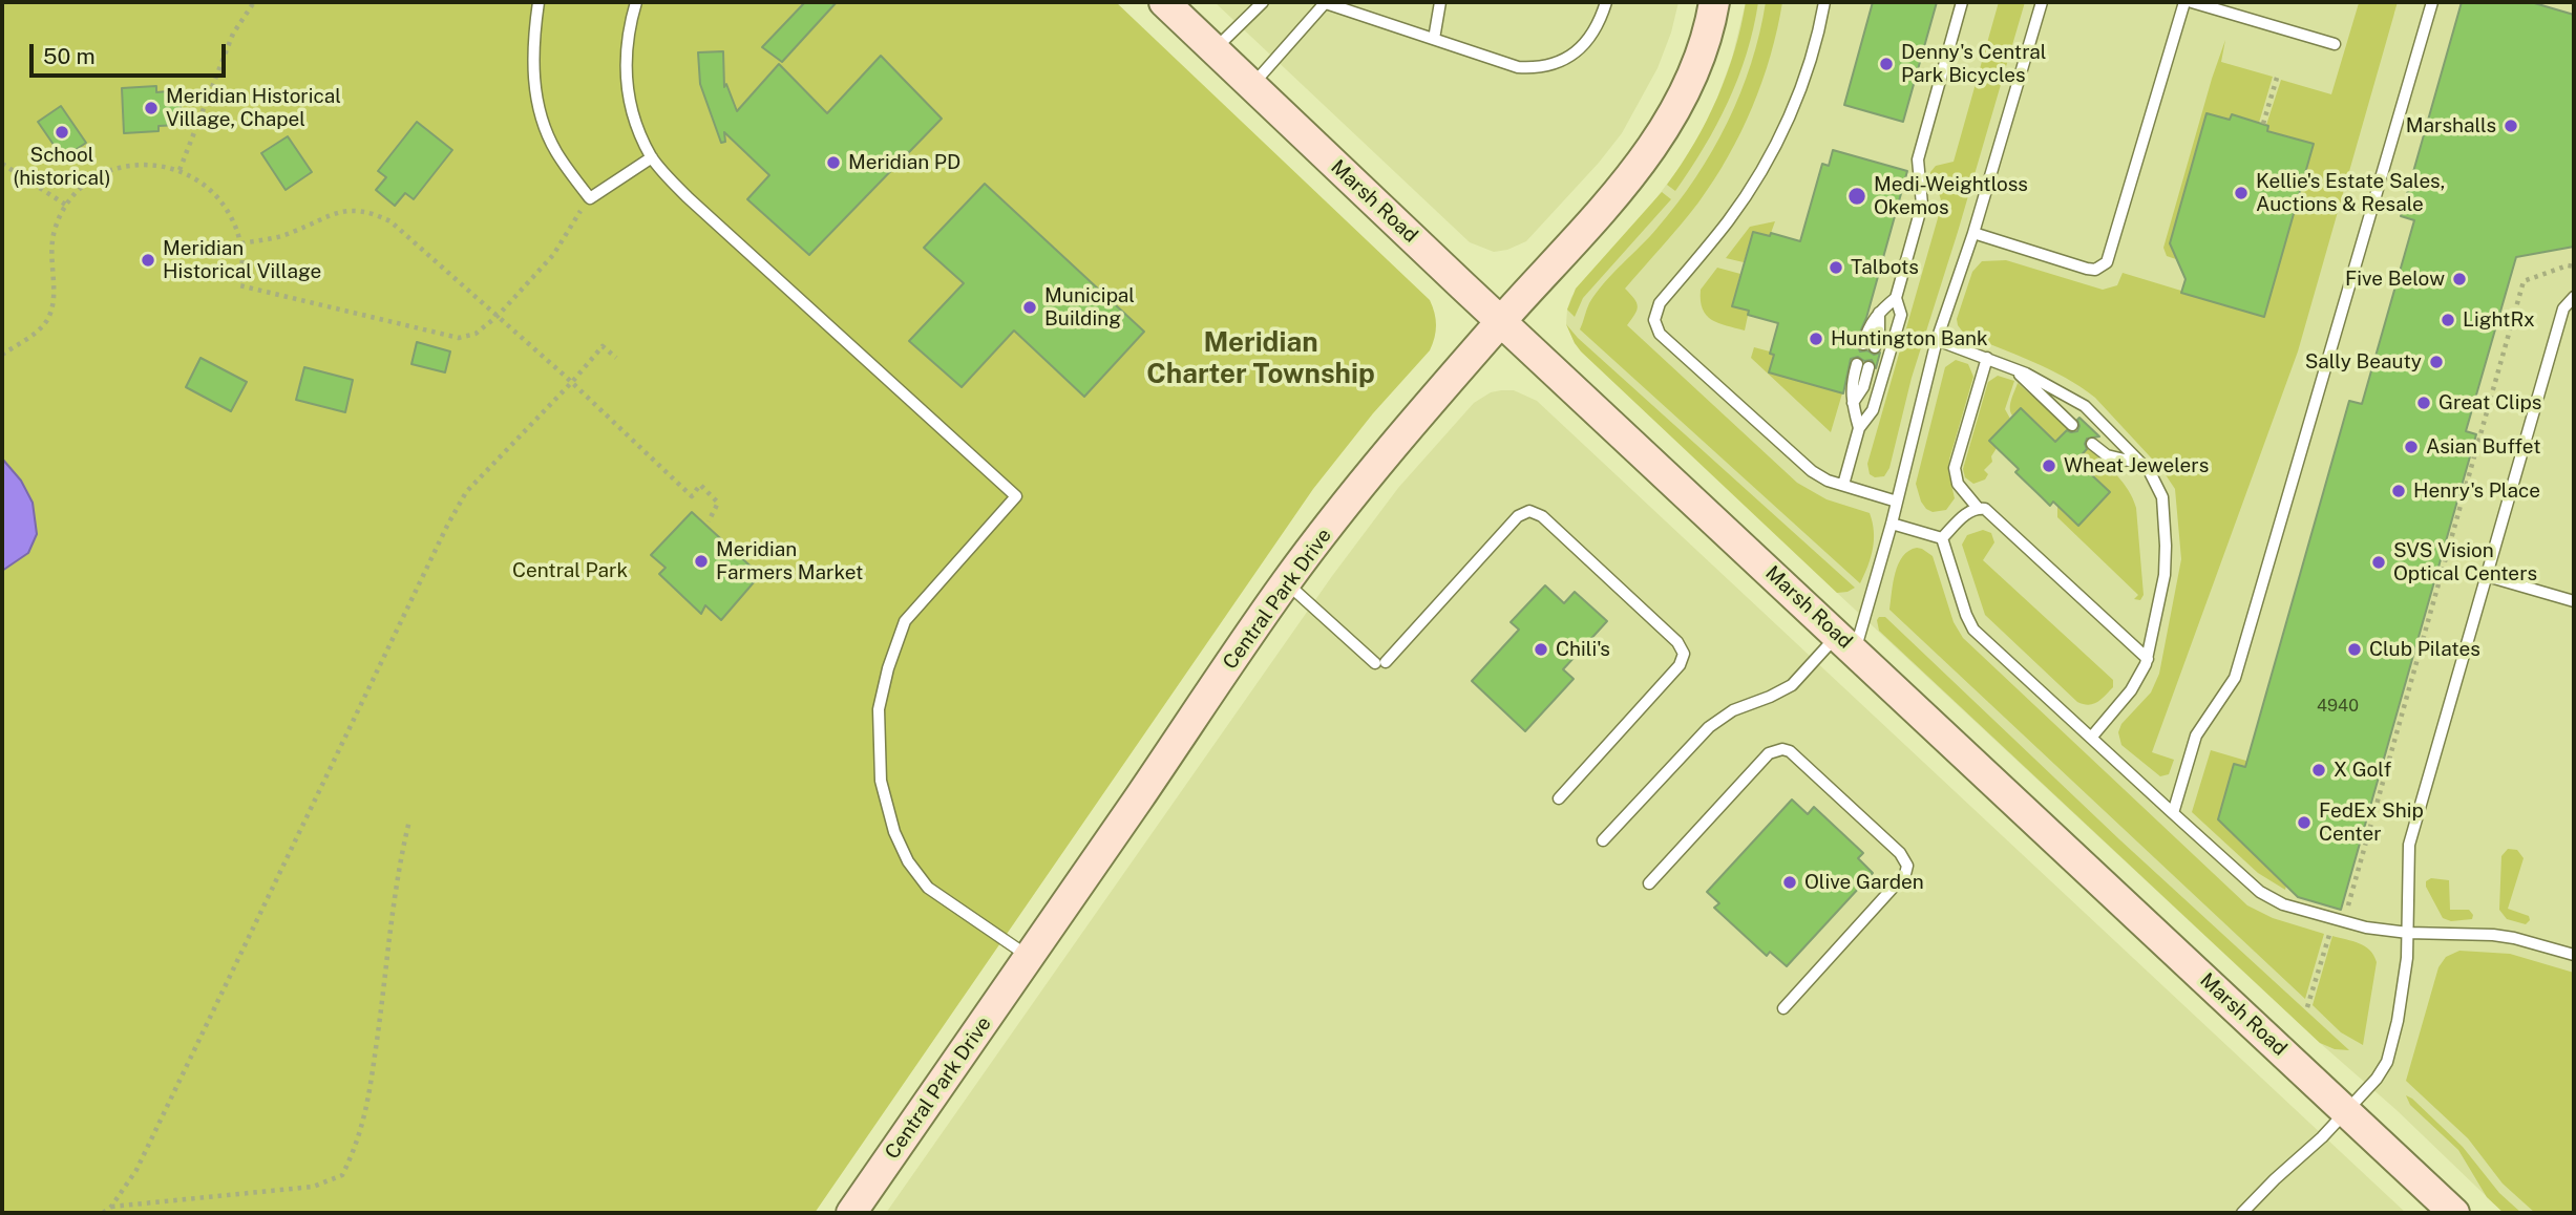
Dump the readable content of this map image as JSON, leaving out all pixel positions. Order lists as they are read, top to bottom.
{
  "streets": {
    "main road": ["Marsh Road", "Central Park Drive"]
  },
  "crossings": [
    ["Marsh Road", "Central Park Drive"]
  ],
  "districts": ["Meridian Charter Township"],
  "parks": ["Central Park"],
  "places": [
    "Denny's Central Park Bicycles",
    "Meridian Historical Village, Chapel",
    "Marshalls",
    "School (historical)",
    "Meridian PD",
    "Kellie's Estate Sales, Auctions & Resale",
    "Medi-Weightloss Okemos",
    "Meridian Historical Village",
    "Talbots",
    "Five Below",
    "Municipal Building",
    "LightRx",
    "Huntington Bank",
    "Sally Beauty",
    "Great Clips",
    "Asian Buffet",
    "Wheat Jewelers",
    "Henry's Place",
    "Meridian Farmers Market",
    "SVS Vision Optical Centers",
    "Chili's",
    "Club Pilates",
    "X Golf",
    "FedEx Ship Center",
    "Olive Garden"
  ],
  "house_numbers": ["4940"],
  "scale_bar": "50 m"
}
